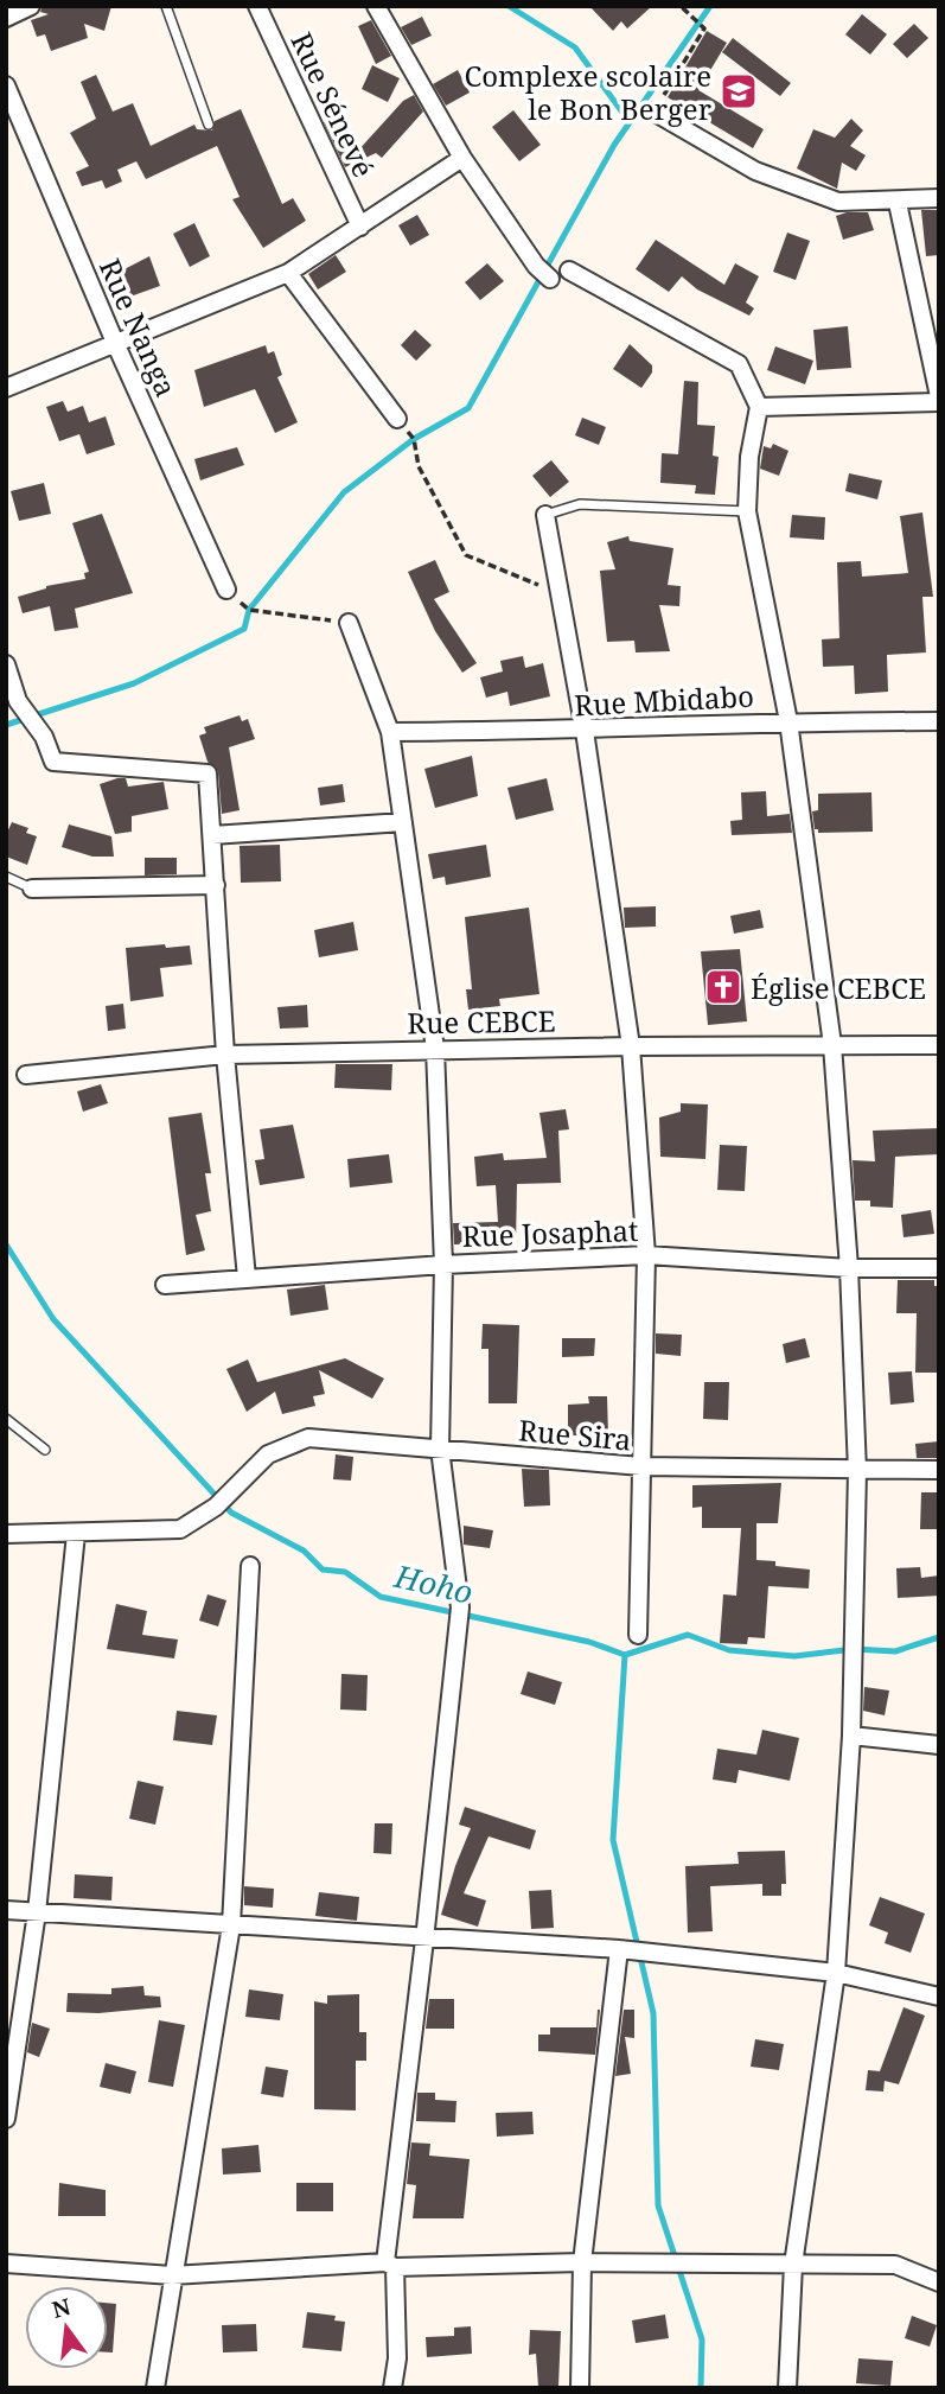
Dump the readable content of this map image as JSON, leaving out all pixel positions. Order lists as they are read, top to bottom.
{
  "streets": {
    "street": [
      "Rue Sénevé",
      "Rue Nanga",
      "Rue Mbidabo",
      "Rue CEBCE",
      "Rue Josaphat",
      "Rue Sira"
    ]
  },
  "water": ["Hoho"],
  "places": {
    "school or university": ["Complexe scolaire le Bon Berger"],
    "church": ["Église CEBCE"]
  },
  "north": "top"
}
